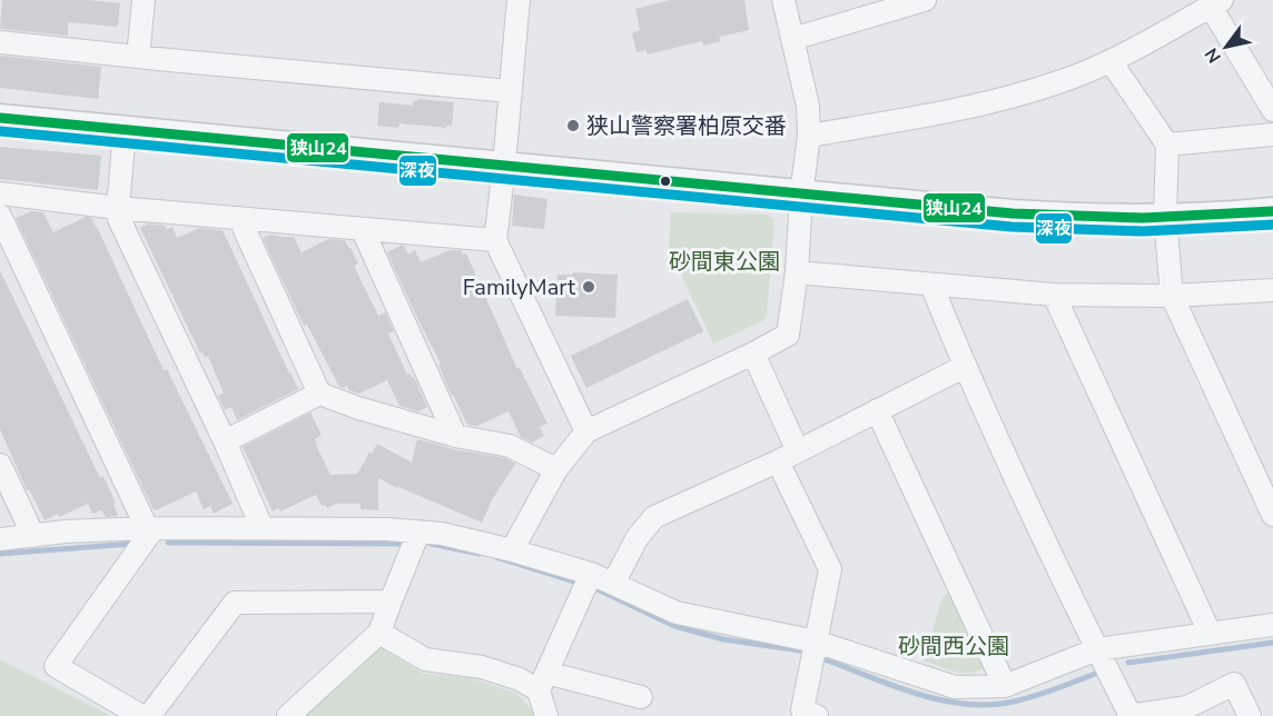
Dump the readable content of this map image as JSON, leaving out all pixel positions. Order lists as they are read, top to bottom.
{
  "parks": ["砂間東公園", "砂間西公園"],
  "places": ["狭山警察署柏原交番", "FamilyMart"],
  "lines": ["transit line 狭山24", "transit line 深夜"],
  "north": "bottom left"
}
